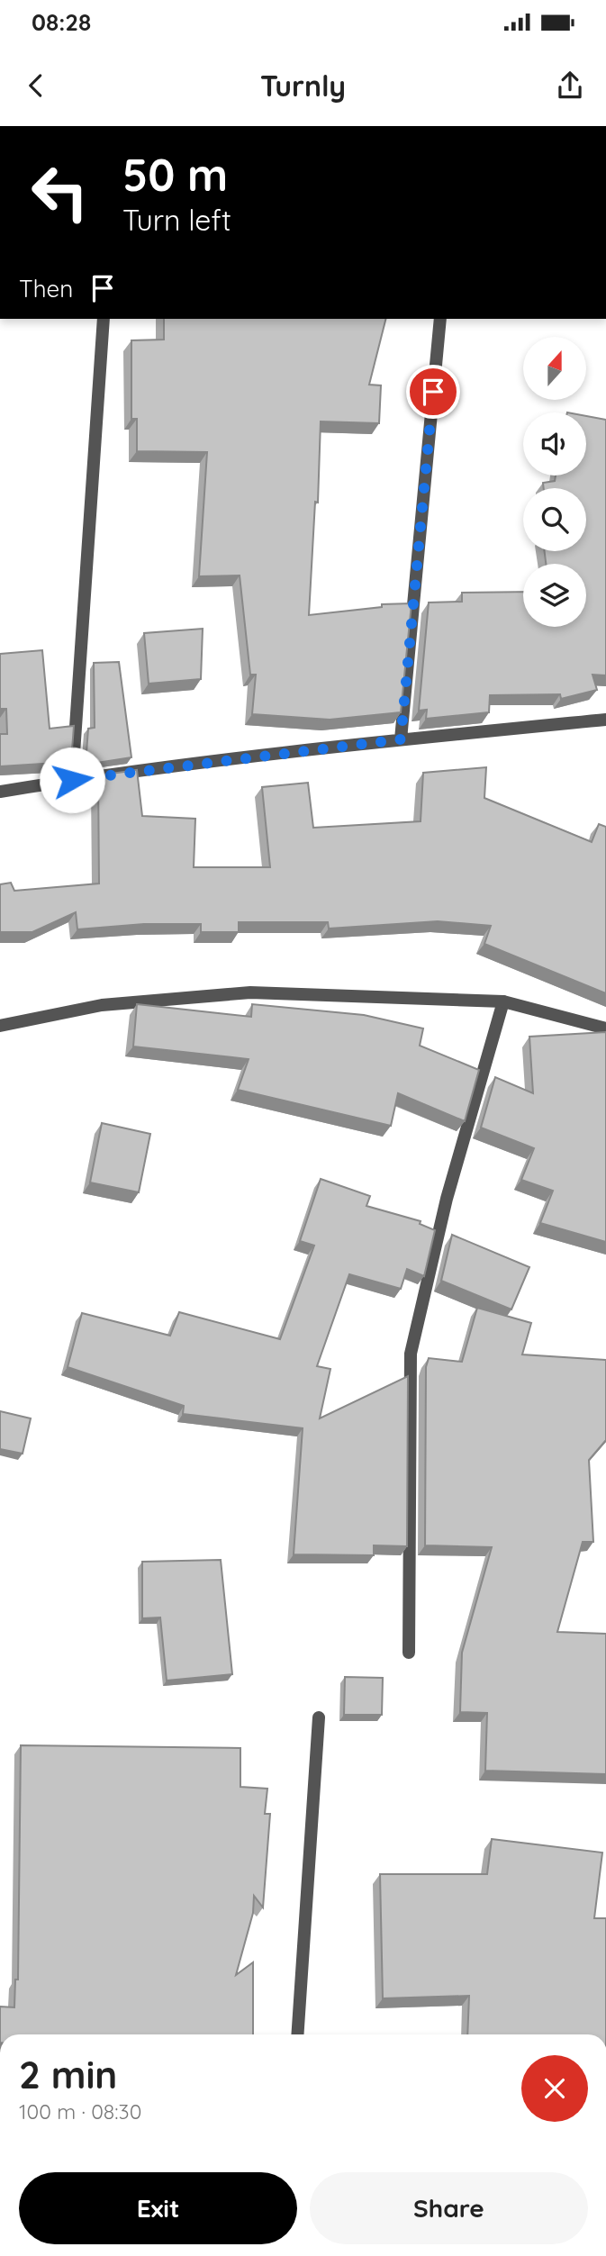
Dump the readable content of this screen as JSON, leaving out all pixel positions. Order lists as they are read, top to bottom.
{
  "north": "top",
  "page": {
    "status": "08:28",
    "header": "Turnly",
    "turn": ["50 m", "Turn left"],
    "then": "Then",
    "heading": ["2 min", "100 m · 08:30"],
    "buttons": ["Exit", "Share"]
  }
}
